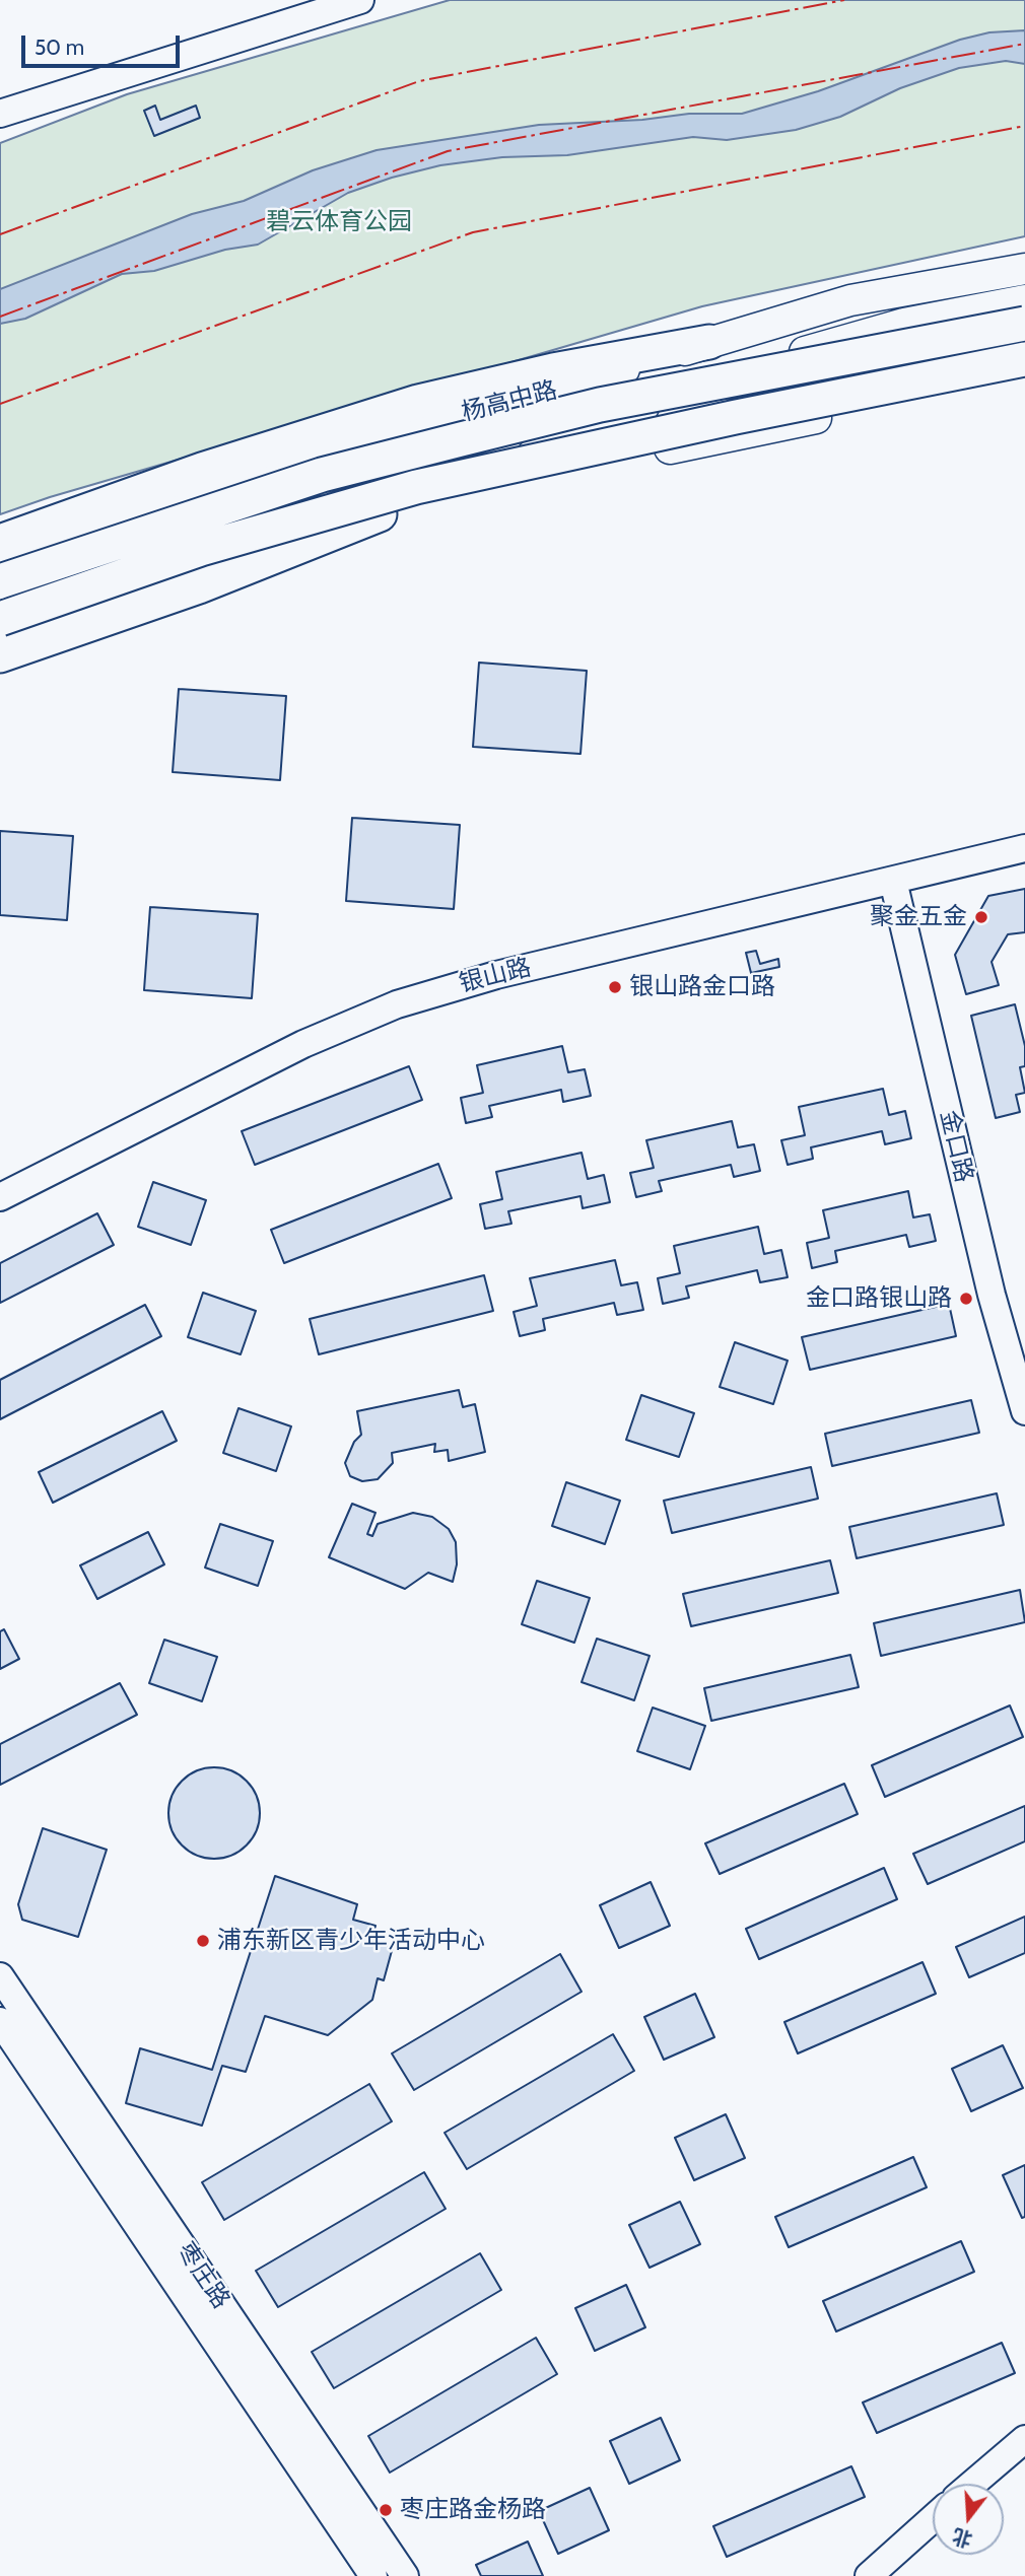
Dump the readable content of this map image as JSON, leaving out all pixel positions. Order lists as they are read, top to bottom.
{
  "streets": {
    "highway": ["杨高中路"],
    "street": ["银山路", "金口路", "枣庄路"]
  },
  "crossings": [
    ["银山路", "金口路"]
  ],
  "parks": ["碧云体育公园"],
  "places": [
    "聚金五金",
    "银山路金口路",
    "金口路银山路",
    "浦东新区青少年活动中心",
    "枣庄路金杨路"
  ],
  "scale_bar": "50 m",
  "north": "bottom"
}
